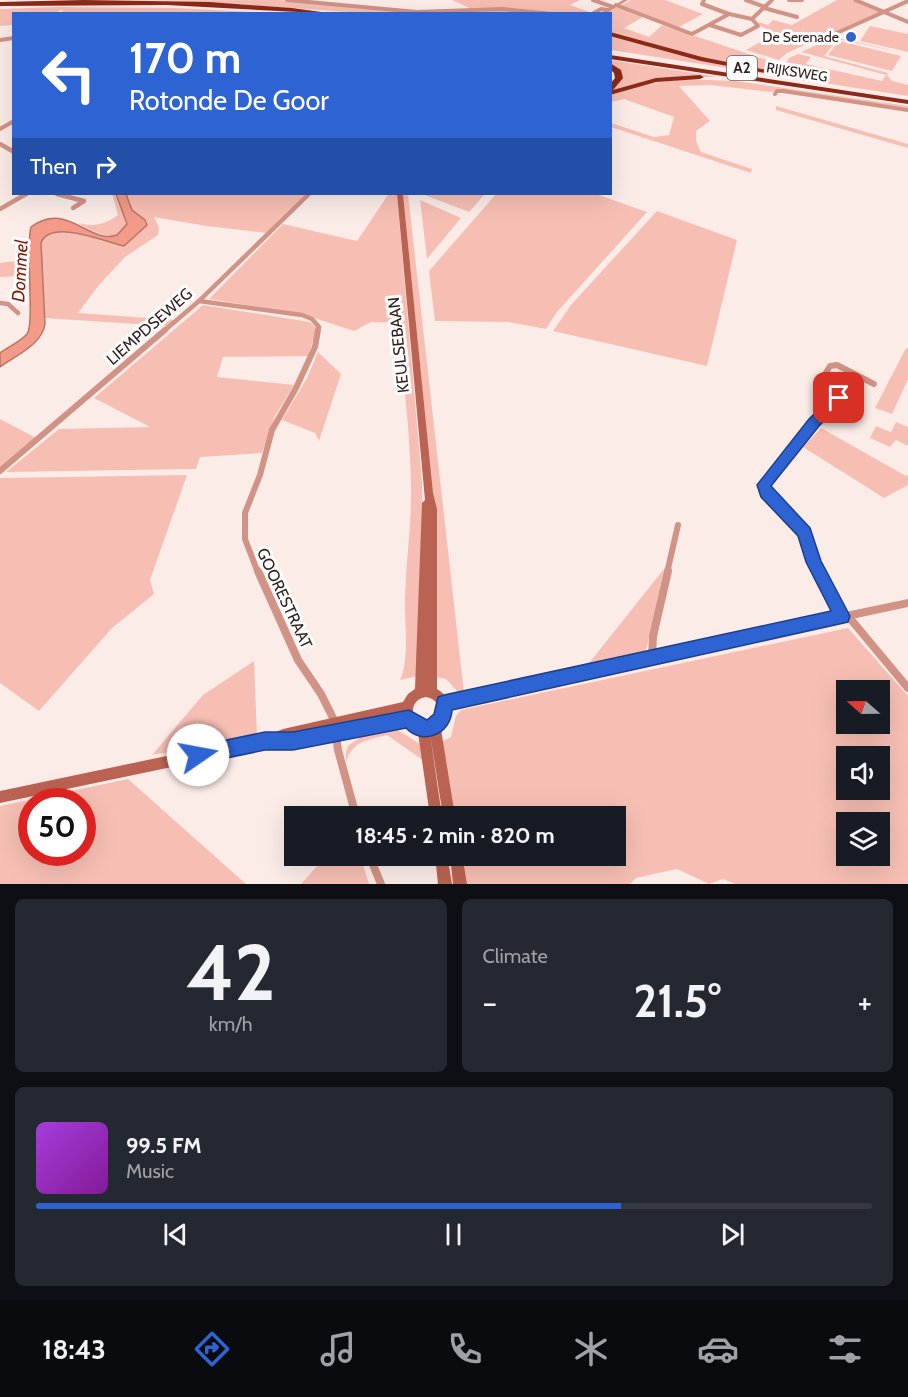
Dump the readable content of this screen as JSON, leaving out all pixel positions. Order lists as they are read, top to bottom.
{
  "streets": {
    "highway": ["A2", "RIJKSWEG"],
    "main road": ["KEULSEBAAN"],
    "street": ["LIEMPDSEWEG", "GOORESTRAAT"]
  },
  "crossings": [
    ["A2", "RIJKSWEG"],
    ["LIEMPDSEWEG", "GOORESTRAAT"]
  ],
  "water": ["Dommel"],
  "places": ["De Serenade"],
  "north": "left",
  "page": {
    "turn": ["170 m", "Rotonde De Goor"],
    "then": "Then",
    "limit": "50",
    "trip": "18:45 · 2 min · 820 m",
    "tile": [
      ["42", "km/h"],
      "Climate"
    ],
    "heat": ["−", "21.5°", "+"],
    "song": ["99.5 FM", "Music"],
    "tabs": "18:43"
  }
}
